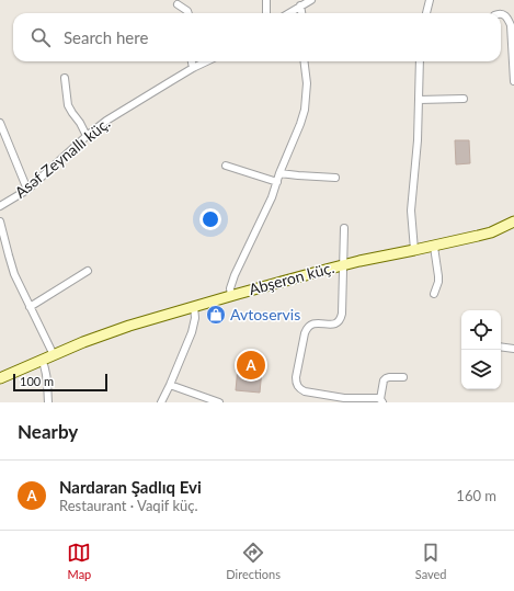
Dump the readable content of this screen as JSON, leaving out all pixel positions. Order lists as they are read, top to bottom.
{
  "streets": {
    "main road": ["Abşeron küç."],
    "street": ["Asəf Zeynallı küç."]
  },
  "places": {
    "shop": ["Avtoservis"]
  },
  "scale_bar": "100 m",
  "page": {
    "search": "Search here",
    "pins": "A",
    "scale": "100 m",
    "heading": "Nearby",
    "list": [
      {
        "mark": "A",
        "name": "Nardaran Şadlıq Evi",
        "note": "Restaurant · Vaqif küç.",
        "value": "160 m"
      }
    ],
    "nav": ["Map", "Directions", "Saved"]
  }
}
